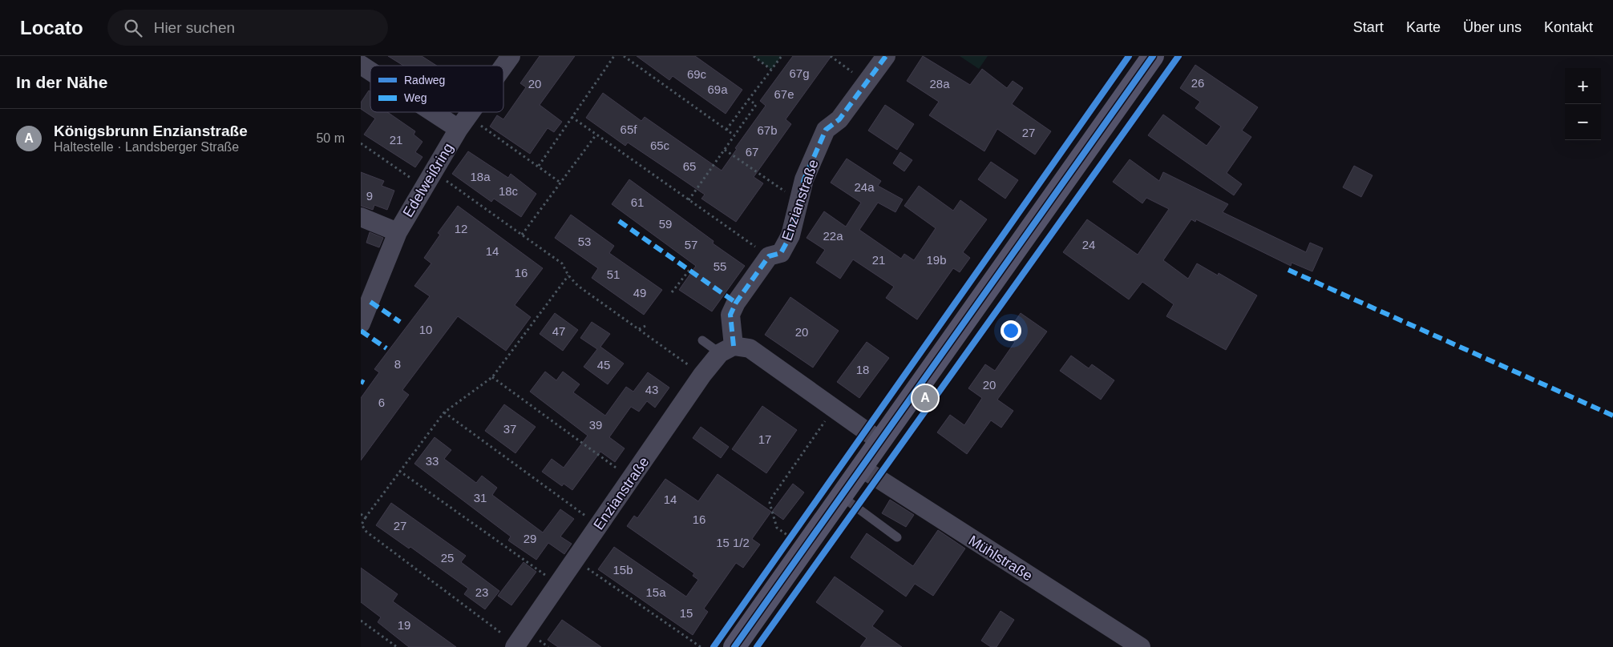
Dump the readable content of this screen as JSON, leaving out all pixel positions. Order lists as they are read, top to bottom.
{
  "streets": {
    "street": ["Edelweißring", "Enzianstraße", "Mühlstraße"]
  },
  "house_numbers": [
    "67g",
    "69c",
    "26",
    "20",
    "28a",
    "69a",
    "67e",
    "65f",
    "67b",
    "27",
    "21",
    "65c",
    "67",
    "65",
    "18a",
    "24a",
    "18c",
    "9",
    "61",
    "59",
    "12",
    "22a",
    "53",
    "57",
    "24",
    "14",
    "21",
    "19b",
    "55",
    "16",
    "51",
    "49",
    "10",
    "47",
    "20",
    "8",
    "45",
    "18",
    "20",
    "43",
    "6",
    "39",
    "37",
    "17",
    "33",
    "31",
    "14",
    "16",
    "27",
    "29",
    "15 1/2",
    "25",
    "15b",
    "23",
    "15a",
    "15",
    "19"
  ],
  "legend": ["Radweg", "Weg"],
  "page": {
    "header": "Locato",
    "search": "Hier suchen",
    "nav": [
      "Start",
      "Karte",
      "Über uns",
      "Kontakt"
    ],
    "heading": "In der Nähe",
    "map_buttons": ["+", "−"],
    "list": [
      {
        "mark": "A",
        "name": "Königsbrunn Enzianstraße",
        "note": "Haltestelle · Landsberger Straße",
        "value": "50 m"
      }
    ],
    "pins": "A"
  }
}
